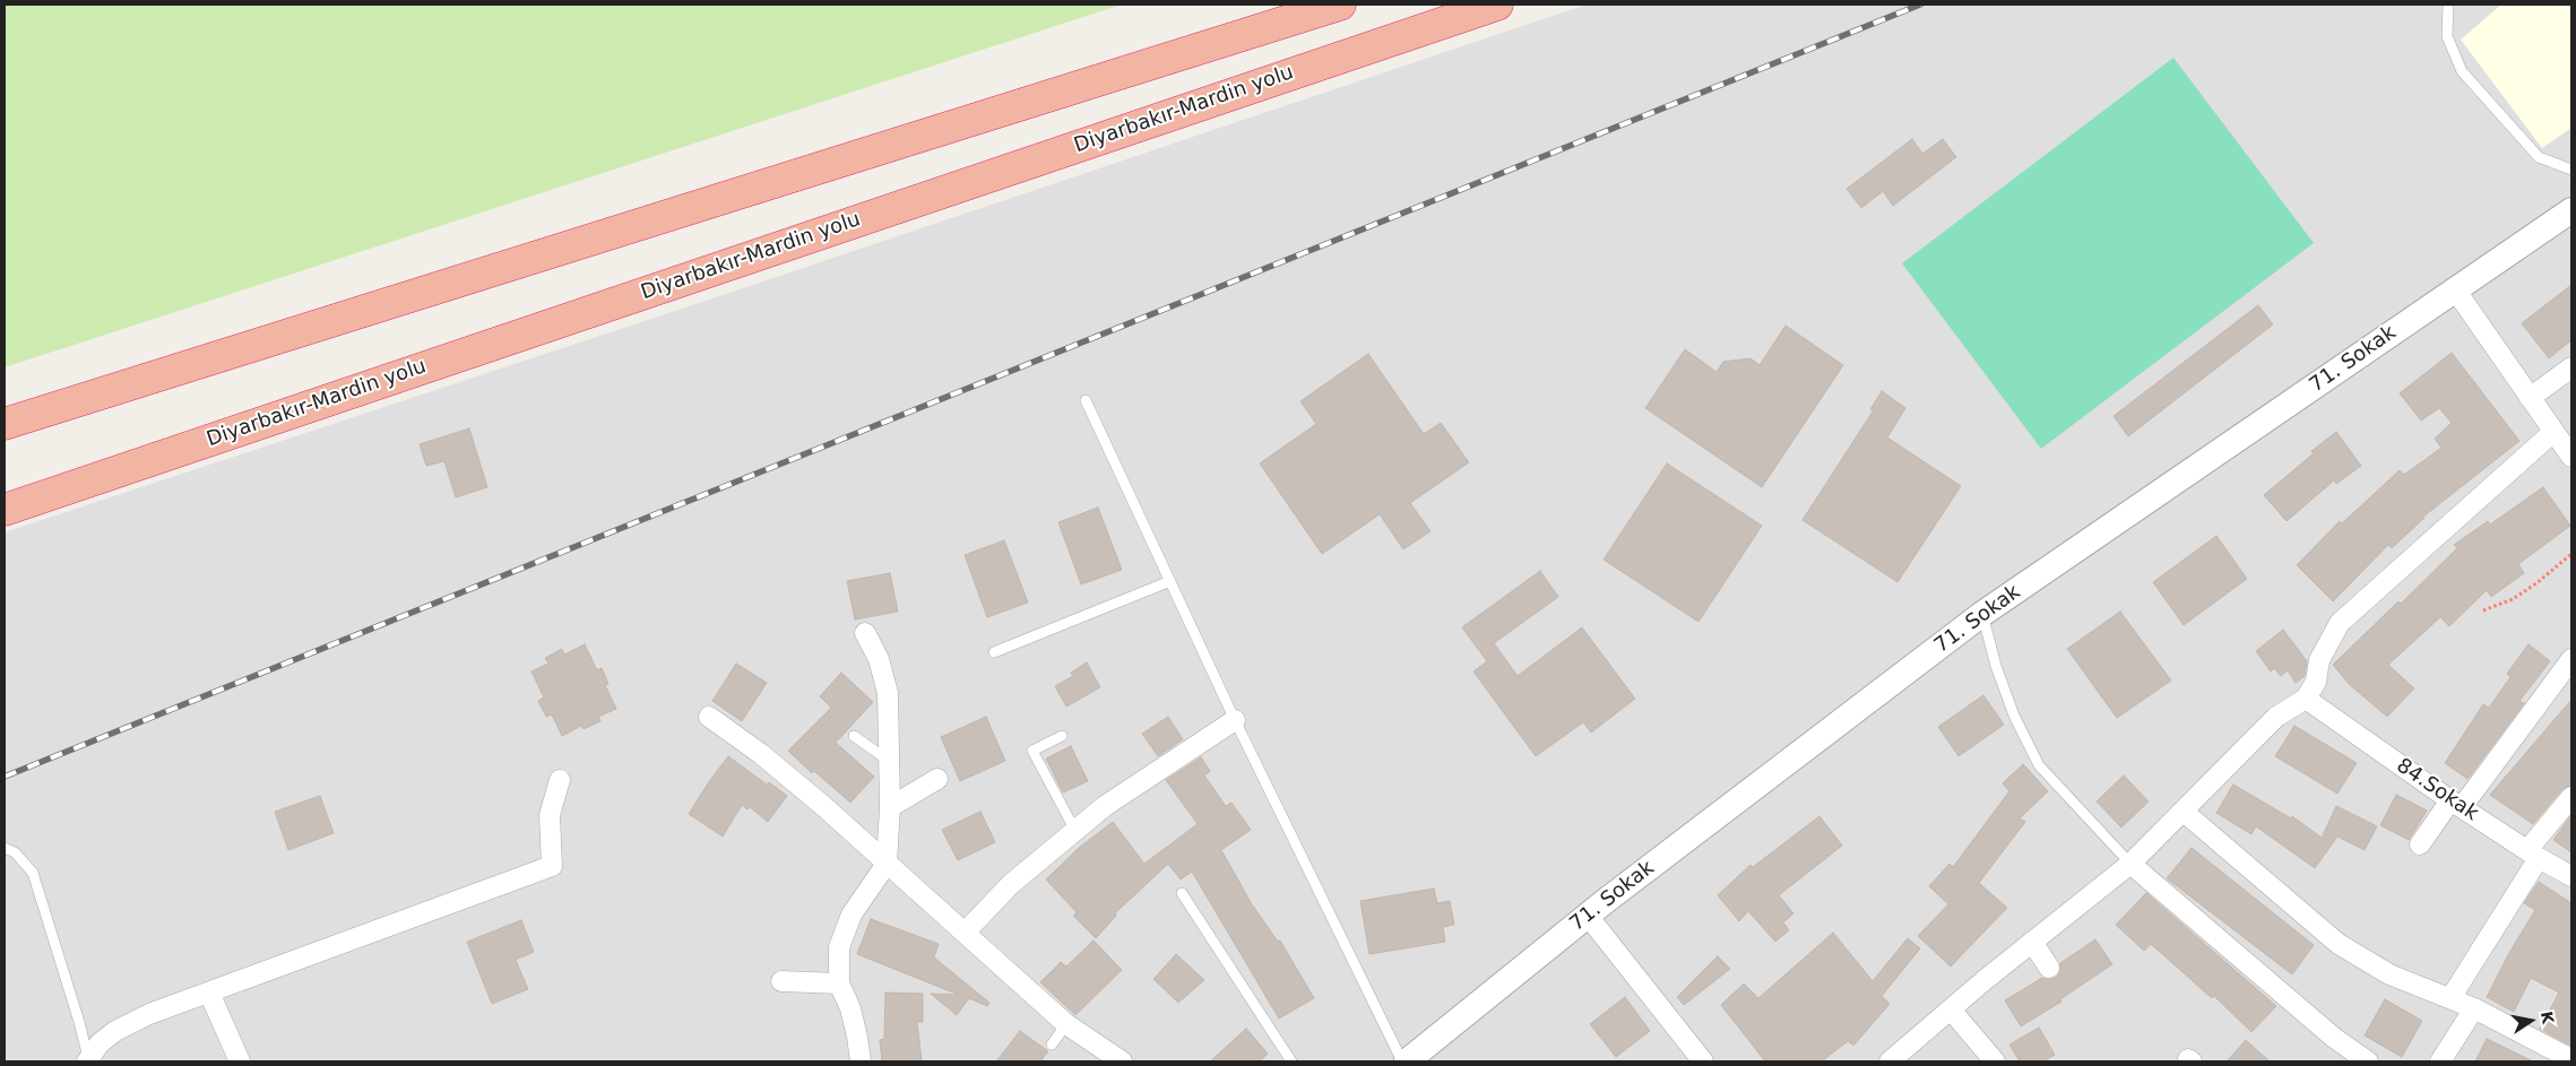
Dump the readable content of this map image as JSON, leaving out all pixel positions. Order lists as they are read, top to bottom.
{
  "streets": {
    "highway": ["Diyarbakır-Mardin yolu"],
    "street": ["71. Sokak", "84.Sokak"]
  },
  "north": "right"
}
